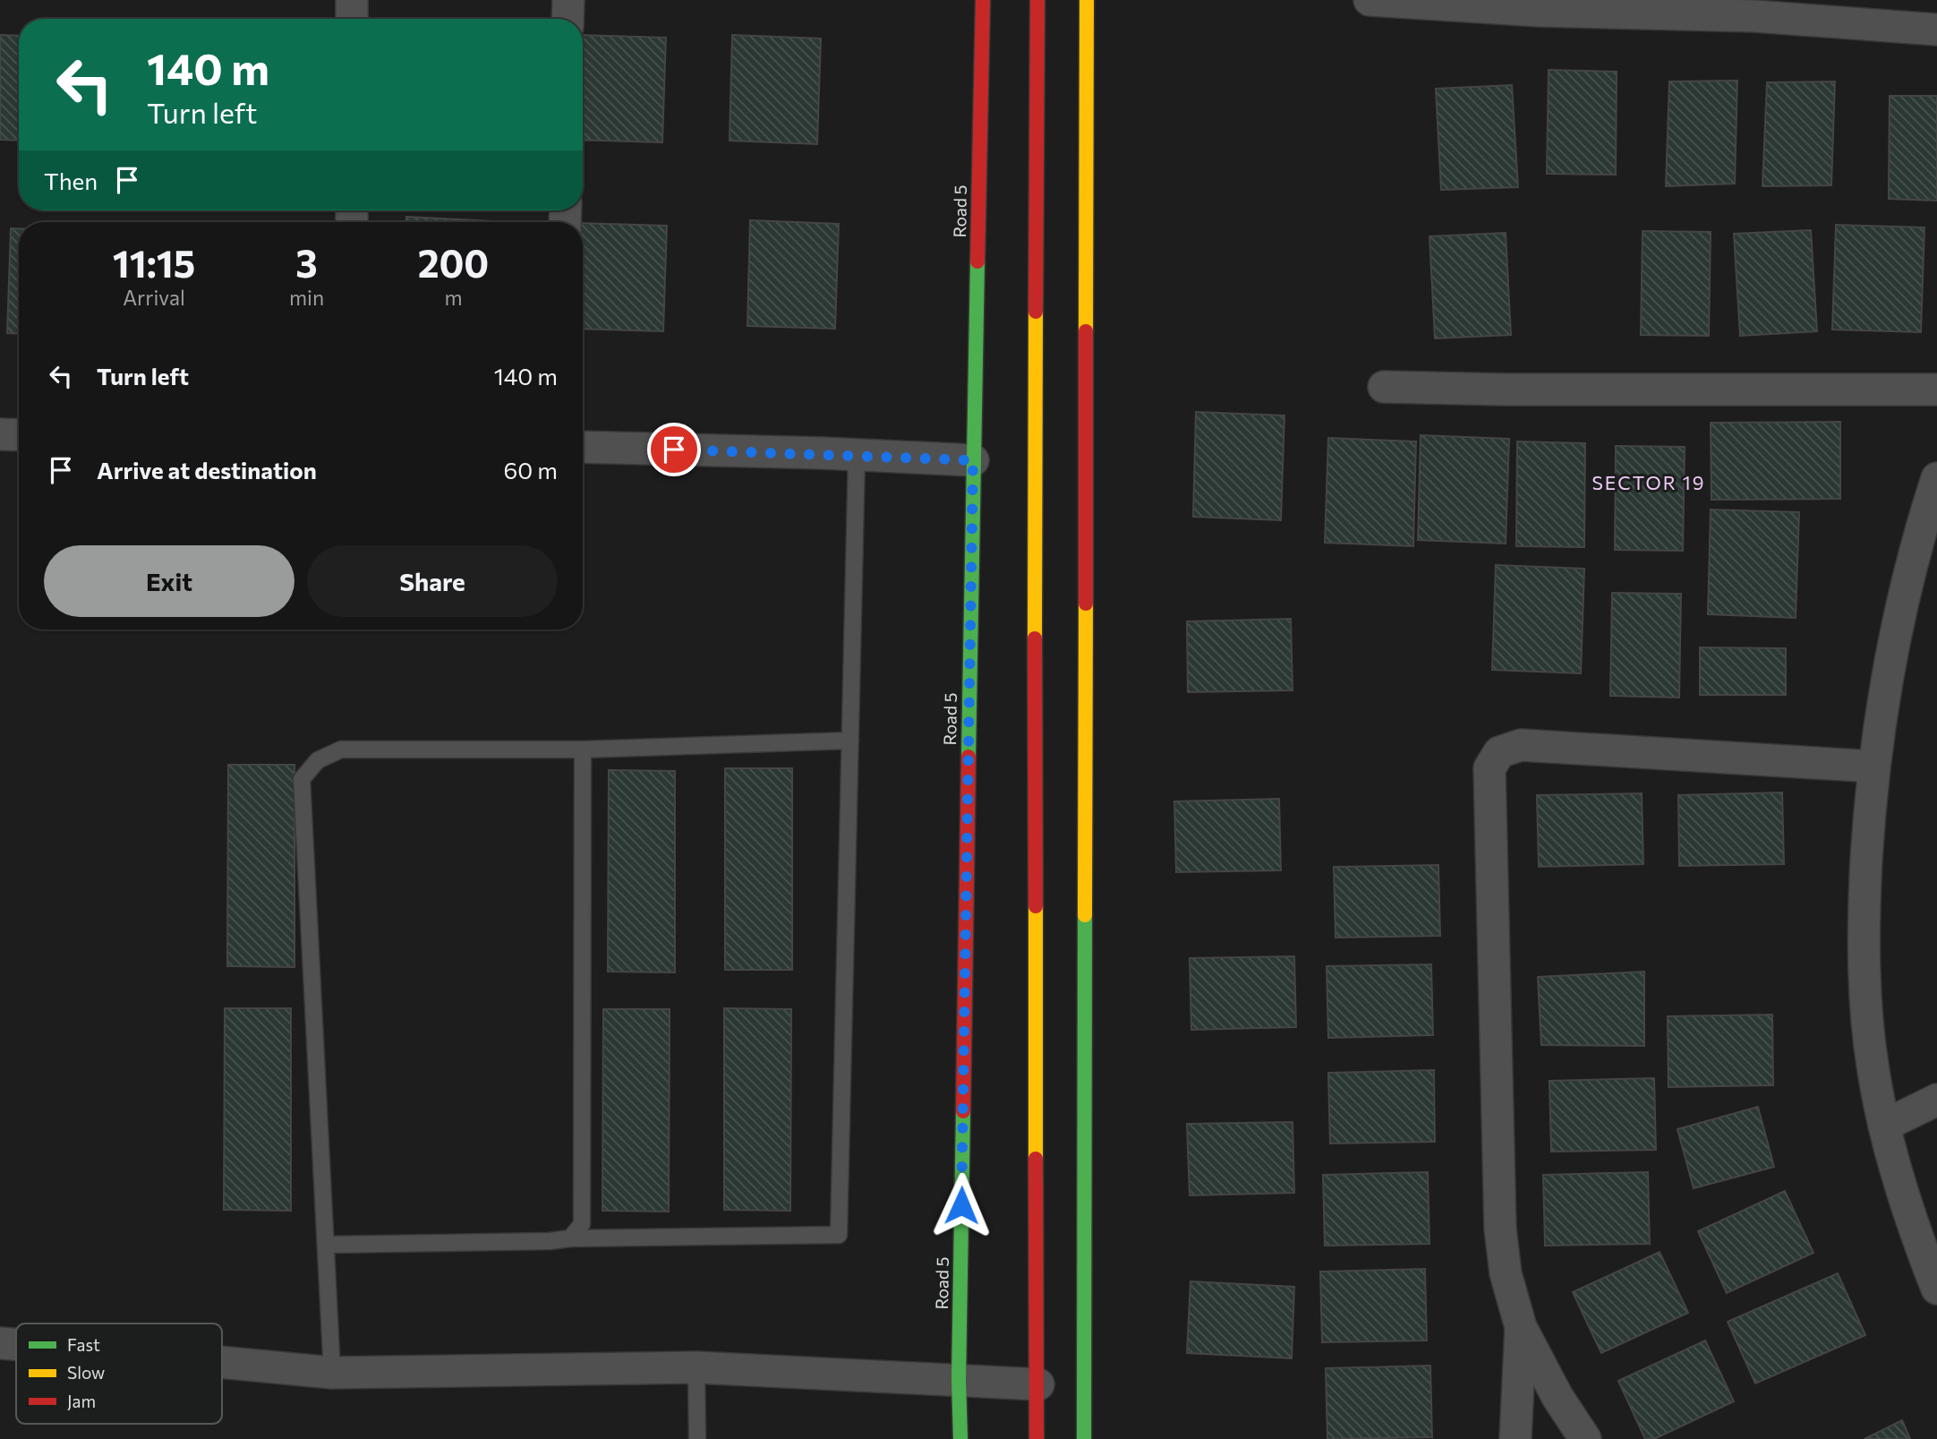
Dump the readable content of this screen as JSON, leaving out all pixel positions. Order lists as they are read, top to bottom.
{
  "streets": {
    "street": ["Road 5"]
  },
  "districts": ["SECTOR 19"],
  "legend": ["Fast", "Slow", "Jam"],
  "page": {
    "turn": ["140 m", "Turn left"],
    "then": "Then",
    "eta": [
      "11:15",
      "Arrival",
      "3",
      "min",
      "200",
      "m"
    ],
    "list": [
      {
        "name": "Turn left",
        "value": "140 m"
      },
      {
        "name": "Arrive at destination",
        "value": "60 m"
      }
    ],
    "buttons": ["Exit", "Share"]
  }
}
